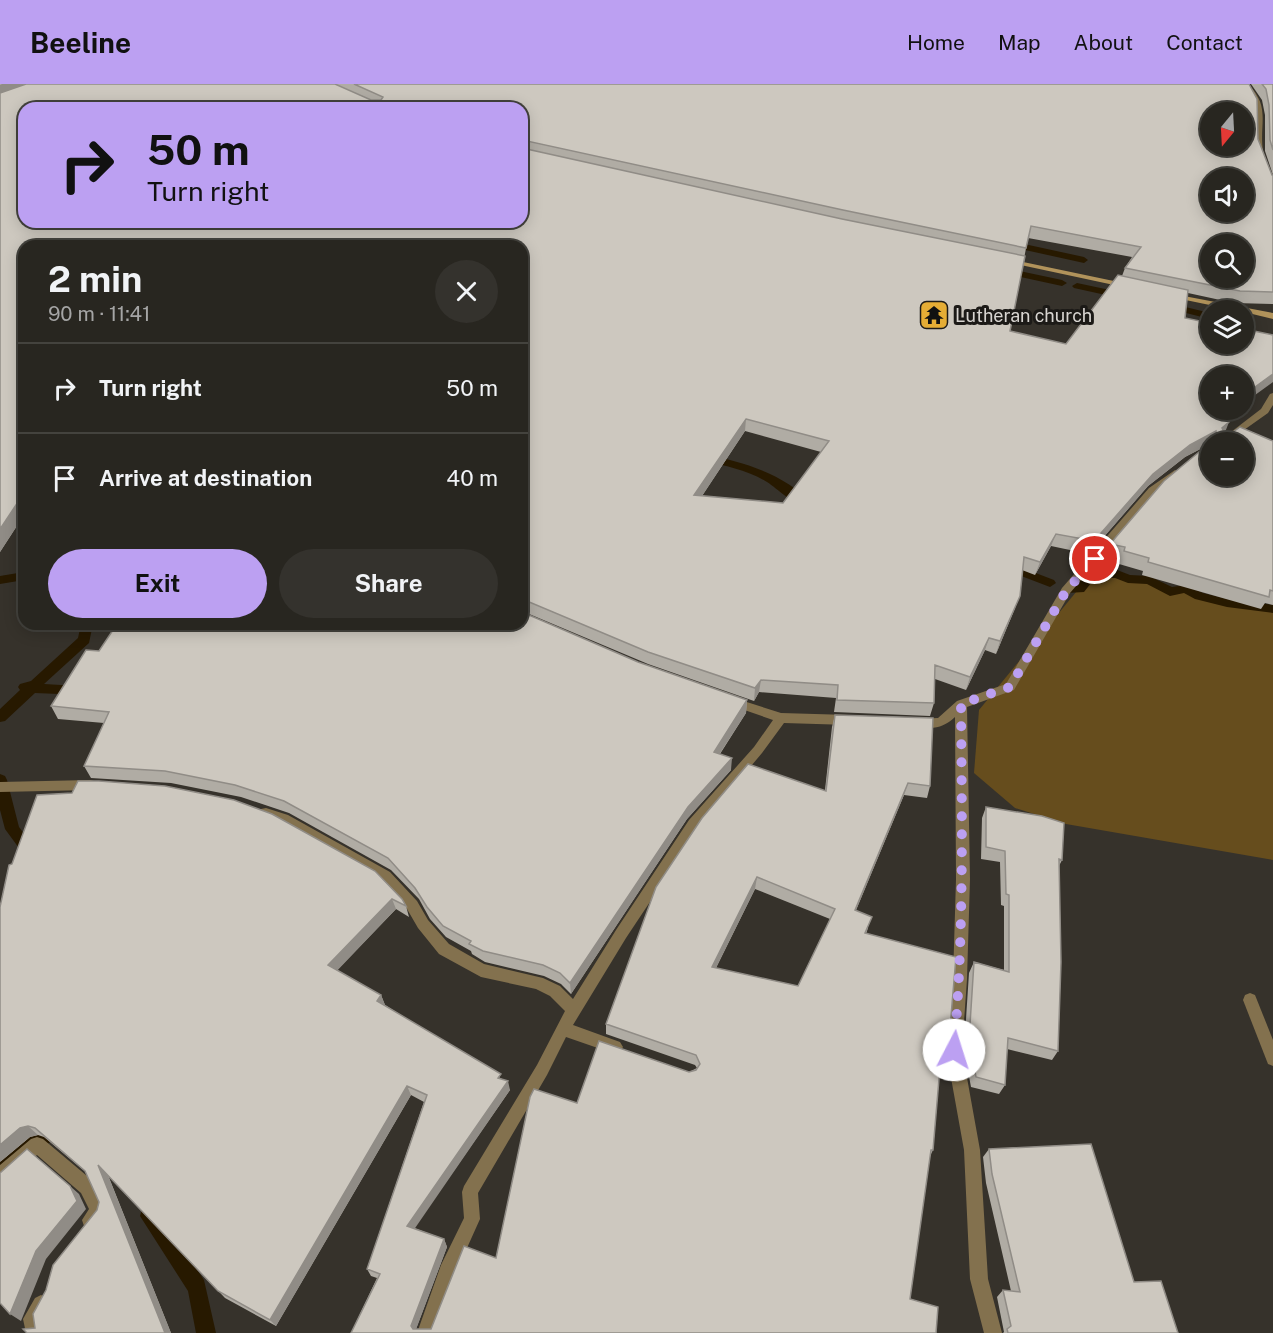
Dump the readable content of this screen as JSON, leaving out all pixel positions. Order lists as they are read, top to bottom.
{
  "places": {
    "temple": ["Lutheran church"]
  },
  "north": "bottom",
  "page": {
    "header": "Beeline",
    "nav": [
      "Home",
      "Map",
      "About",
      "Contact"
    ],
    "map_buttons": ["+", "−"],
    "turn": ["50 m", "Turn right"],
    "heading": ["2 min", "90 m · 11:41"],
    "list": [
      {
        "name": "Turn right",
        "value": "50 m"
      },
      {
        "name": "Arrive at destination",
        "value": "40 m"
      }
    ],
    "buttons": ["Exit", "Share"]
  }
}
